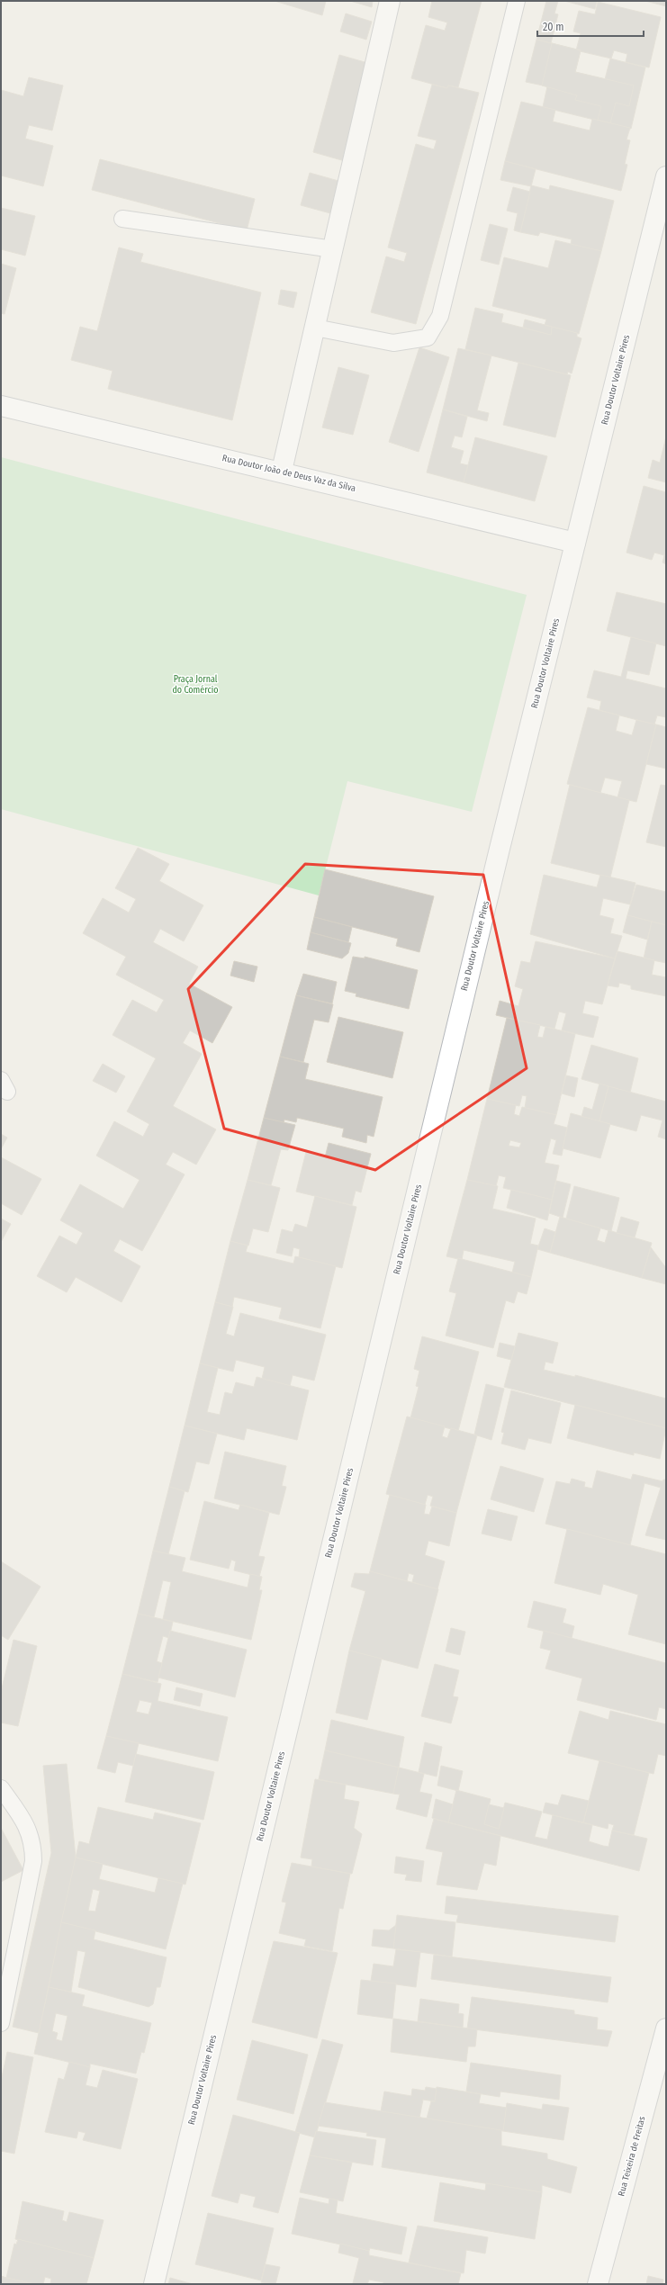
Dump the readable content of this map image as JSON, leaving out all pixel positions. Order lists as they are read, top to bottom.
{
  "streets": {
    "street": ["Rua Doutor Voltaire Pires", "Rua Doutor João de Deus Vaz da Silva", "Rua Teixeira de Freitas"]
  },
  "crossings": [
    ["Rua Doutor Voltaire Pires", "Rua Doutor João de Deus Vaz da Silva"]
  ],
  "parks": ["Praça Jornal do Comércio"],
  "scale_bar": "20 m"
}
